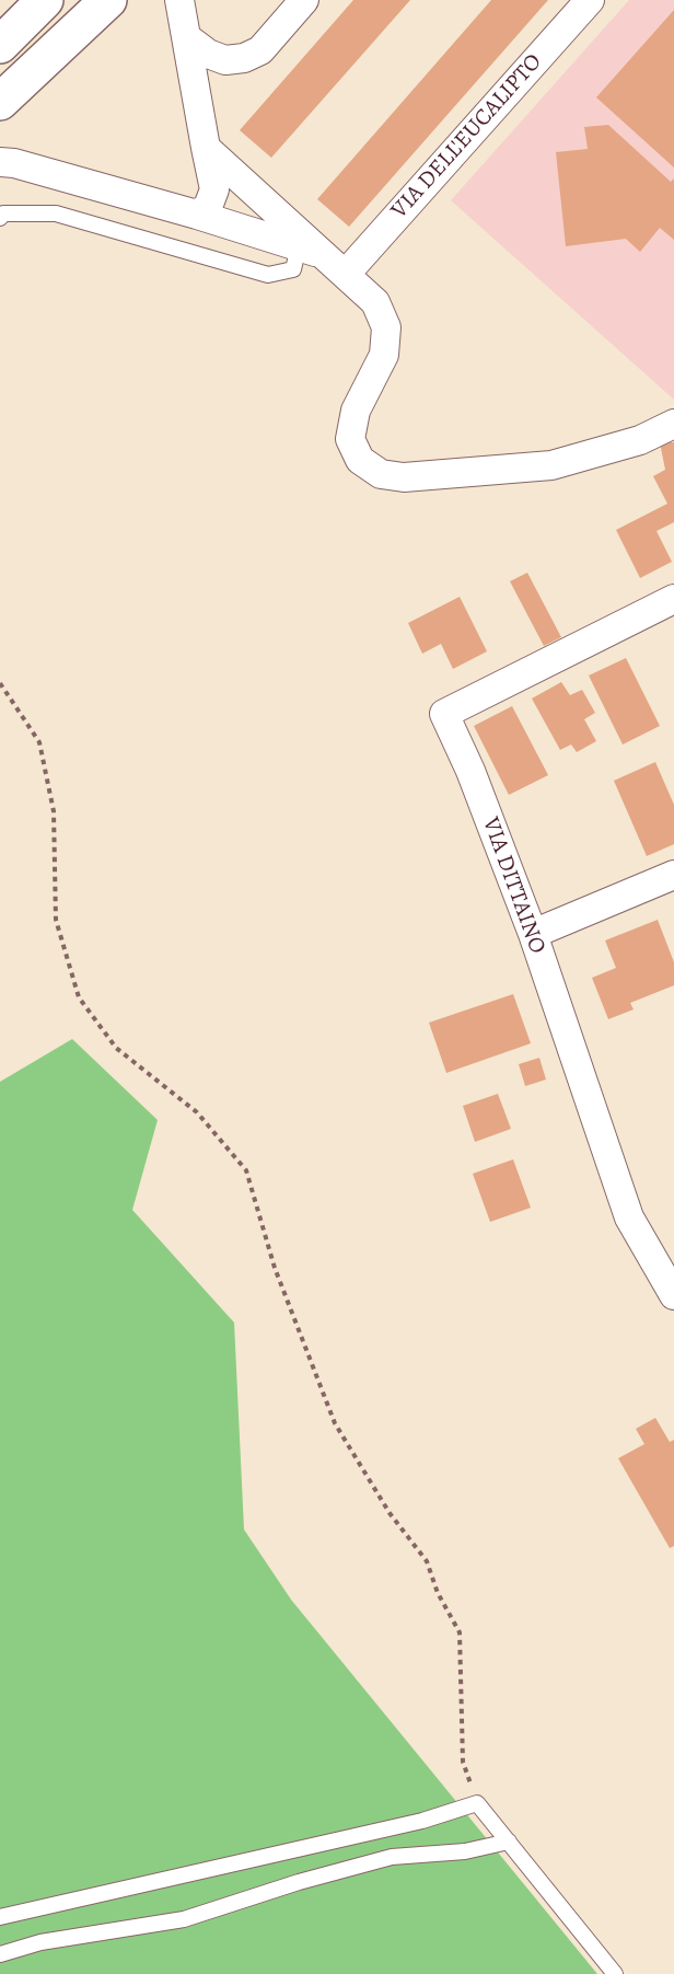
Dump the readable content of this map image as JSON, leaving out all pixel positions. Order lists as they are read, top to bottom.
{
  "streets": {
    "street": ["VIA DELL'EUCALIPTO", "VIA DITTAINO"]
  }
}
